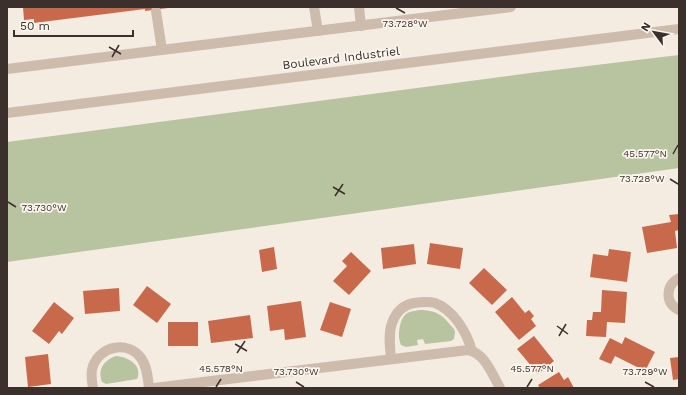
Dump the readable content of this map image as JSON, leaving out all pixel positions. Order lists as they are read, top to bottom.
{
  "streets": {
    "street": ["Boulevard Industriel"]
  },
  "scale_bar": "50 m",
  "north": "top left",
  "coordinates": [
    "73.728°W",
    "45.577°N",
    "73.730°W",
    "45.578°N",
    "73.729°W"
  ]
}
